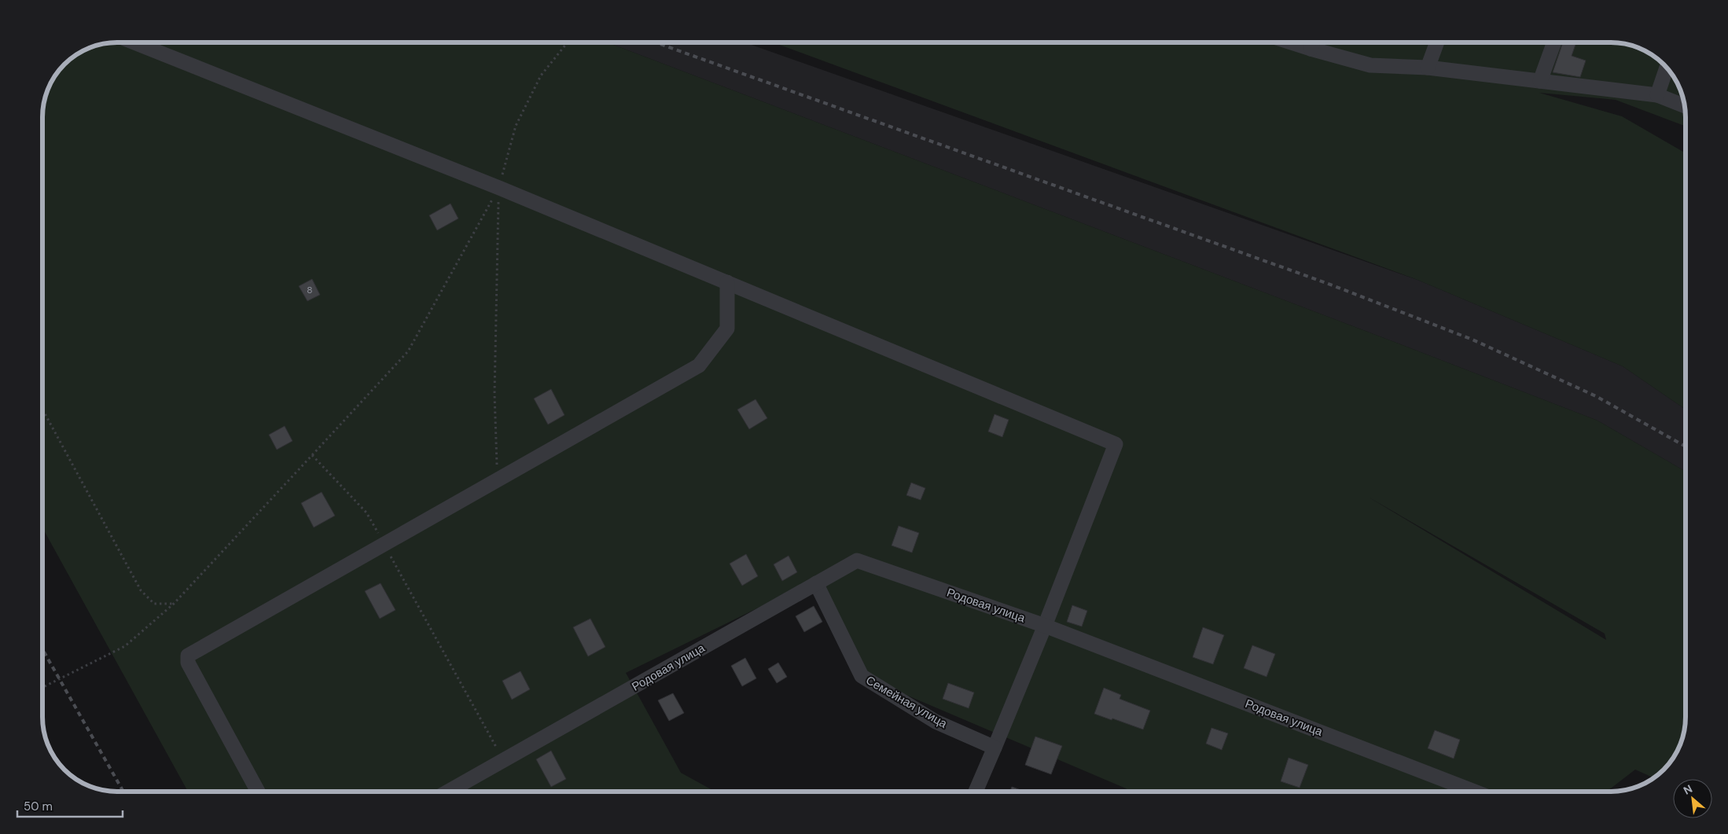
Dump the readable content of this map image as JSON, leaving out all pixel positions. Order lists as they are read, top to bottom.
{
  "streets": {
    "street": ["Родовая улица", "Семейная улица"]
  },
  "crossings": [
    ["Родовая улица", "Семейная улица"]
  ],
  "house_numbers": ["8"],
  "scale_bar": "50 m",
  "north": "top left"
}
